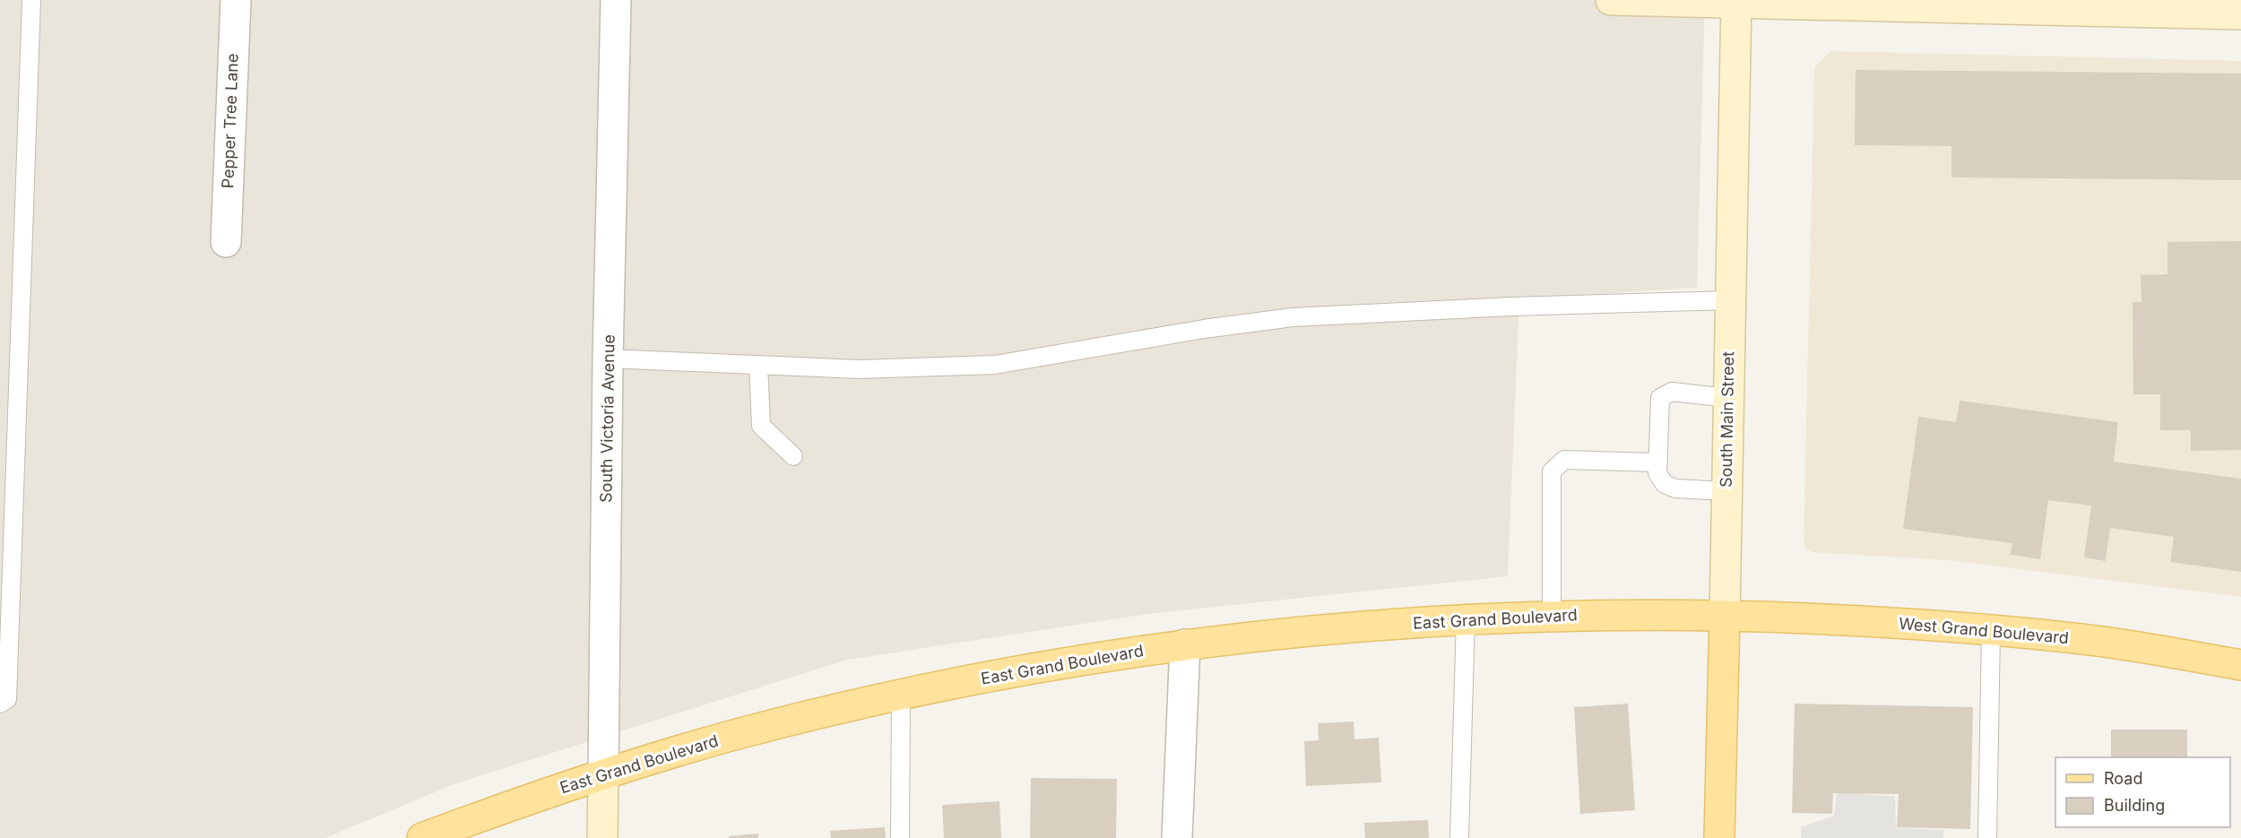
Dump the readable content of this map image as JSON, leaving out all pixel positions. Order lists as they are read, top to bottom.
{
  "streets": {
    "main road": ["South Main Street", "East Grand Boulevard", "West Grand Boulevard"],
    "street": ["Pepper Tree Lane", "South Victoria Avenue"]
  },
  "crossings": [
    ["South Victoria Avenue", "East Grand Boulevard"],
    ["South Main Street", "East Grand Boulevard"],
    ["South Main Street", "West Grand Boulevard"],
    ["East Grand Boulevard", "West Grand Boulevard"]
  ],
  "legend": ["Road", "Building"]
}
